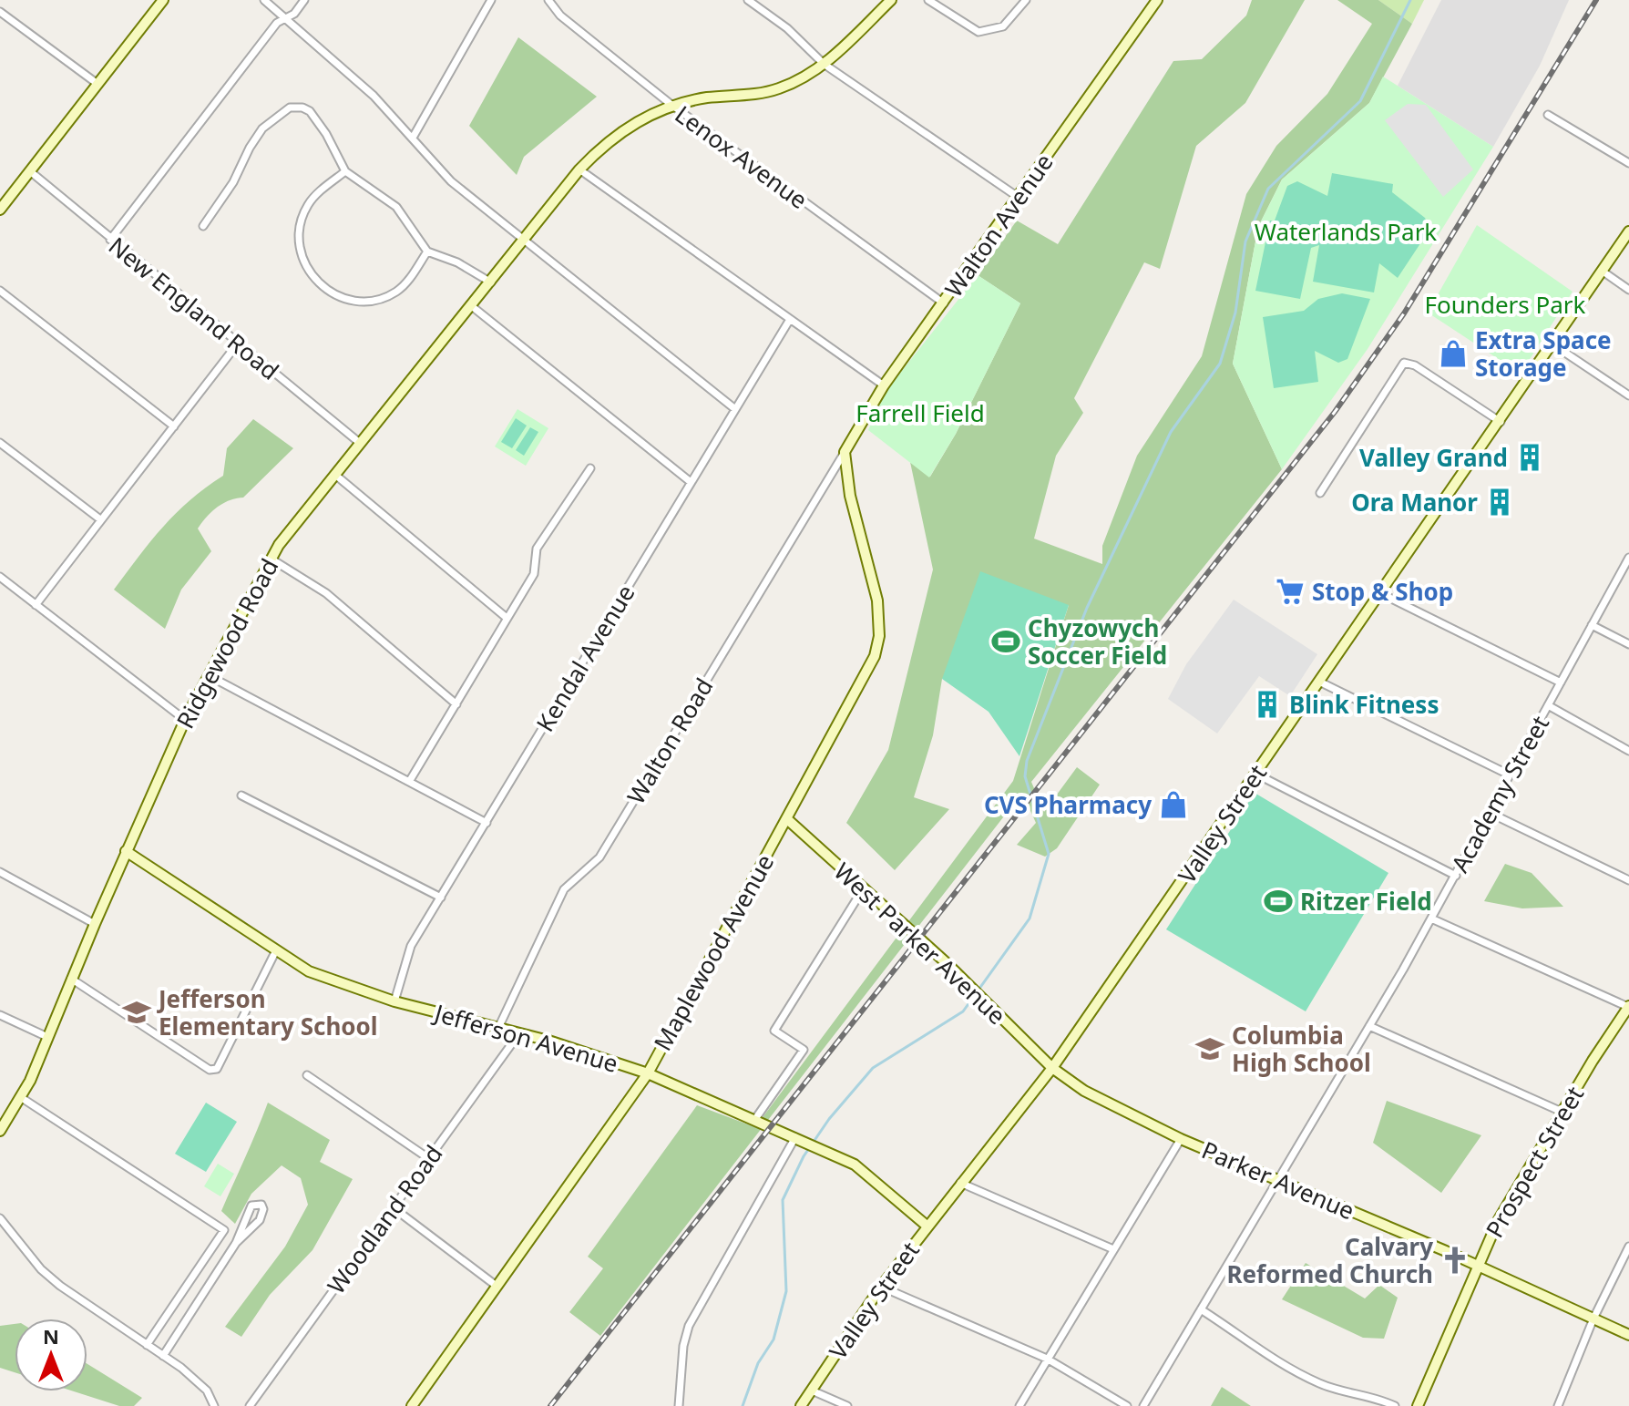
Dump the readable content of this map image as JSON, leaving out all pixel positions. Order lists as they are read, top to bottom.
{
  "streets": {
    "street": [
      "Lenox Avenue",
      "Walton Avenue",
      "New England Road",
      "Ridgewood Road",
      "Kendal Avenue",
      "Walton Road",
      "Academy Street",
      "Valley Street",
      "West Parker Avenue",
      "Maplewood Avenue",
      "Jefferson Avenue",
      "Prospect Street",
      "Parker Avenue",
      "Woodland Road"
    ]
  },
  "crossings": [
    ["Lenox Avenue", "Walton Avenue"],
    ["Lenox Avenue", "Ridgewood Road"],
    ["Walton Avenue", "Walton Road"],
    ["Walton Avenue", "Maplewood Avenue"],
    ["New England Road", "Ridgewood Road"],
    ["Ridgewood Road", "Jefferson Avenue"],
    ["Kendal Avenue", "Jefferson Avenue"],
    ["Walton Road", "Maplewood Avenue"],
    ["Walton Road", "Jefferson Avenue"],
    ["Academy Street", "Parker Avenue"],
    ["Valley Street", "West Parker Avenue"],
    ["Valley Street", "Jefferson Avenue"],
    ["Valley Street", "Parker Avenue"],
    ["West Parker Avenue", "Maplewood Avenue"],
    ["West Parker Avenue", "Parker Avenue"],
    ["Maplewood Avenue", "Jefferson Avenue"],
    ["Jefferson Avenue", "Woodland Road"],
    ["Prospect Street", "Parker Avenue"]
  ],
  "parks": ["Waterlands Park", "Founders Park", "Farrell Field"],
  "places": {
    "shop": ["Extra Space Storage", "CVS Pharmacy"],
    "building": ["Valley Grand", "Ora Manor", "Blink Fitness"],
    "supermarket": ["Stop & Shop"],
    "sports": ["Chyzowych Soccer Field", "Ritzer Field"],
    "school or university": ["Jefferson Elementary School", "Columbia High School"],
    "church": ["Calvary Reformed Church"]
  },
  "north": "top"
}
